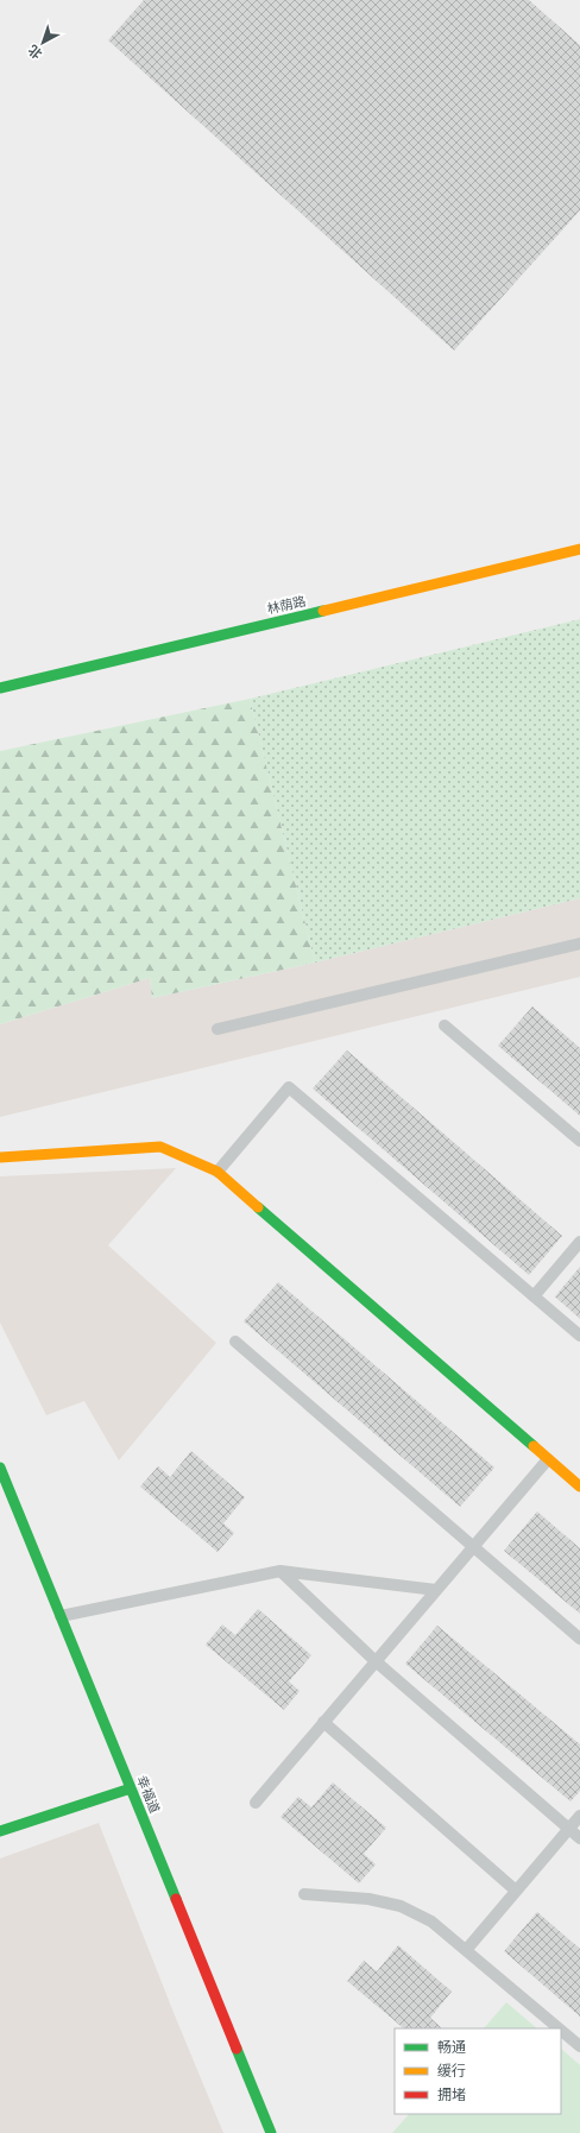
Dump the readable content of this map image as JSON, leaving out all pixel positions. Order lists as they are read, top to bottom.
{
  "streets": {
    "main road": ["林荫路", "幸福道"]
  },
  "legend": ["畅通", "缓行", "拥堵"],
  "north": "bottom left"
}
